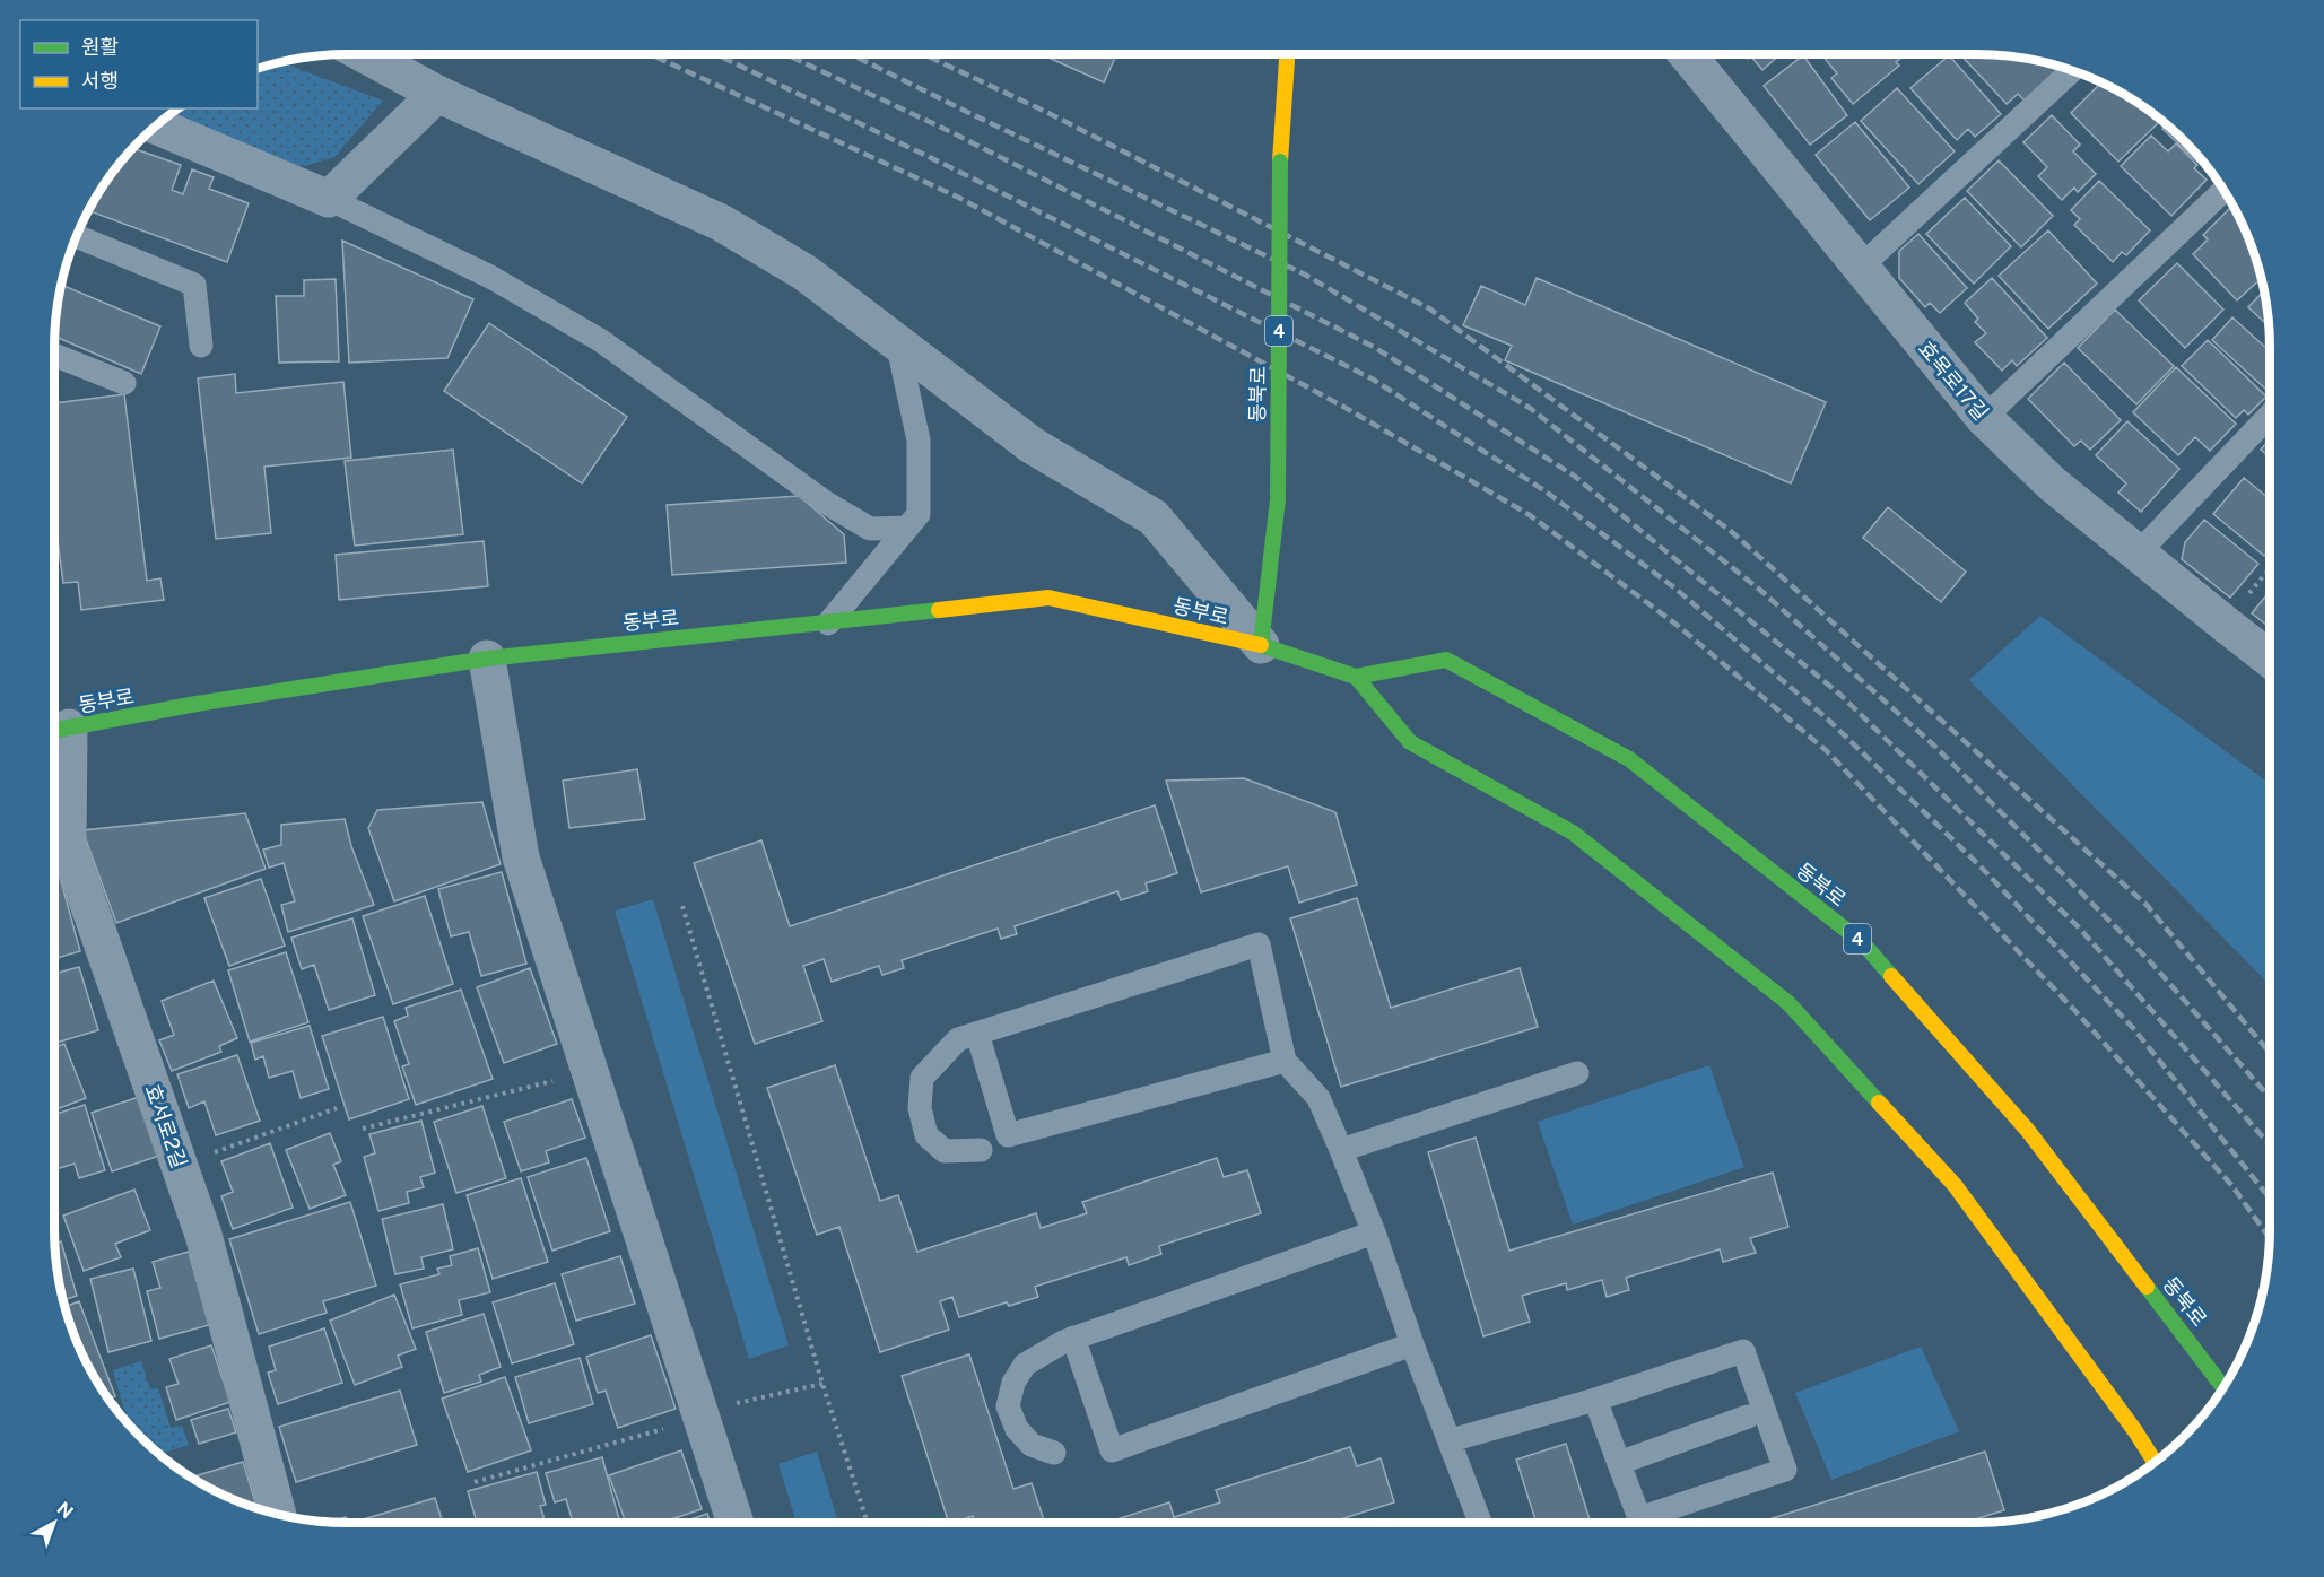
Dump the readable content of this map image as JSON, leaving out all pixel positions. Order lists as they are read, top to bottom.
{
  "streets": {
    "main road": ["4", "동북로", "동부로"],
    "street": ["효목로17길", "효서로2길"]
  },
  "crossings": [
    ["동북로", "동부로"],
    ["동부로", "효서로2길"]
  ],
  "legend": ["원활", "서행"],
  "north": "top right"
}
